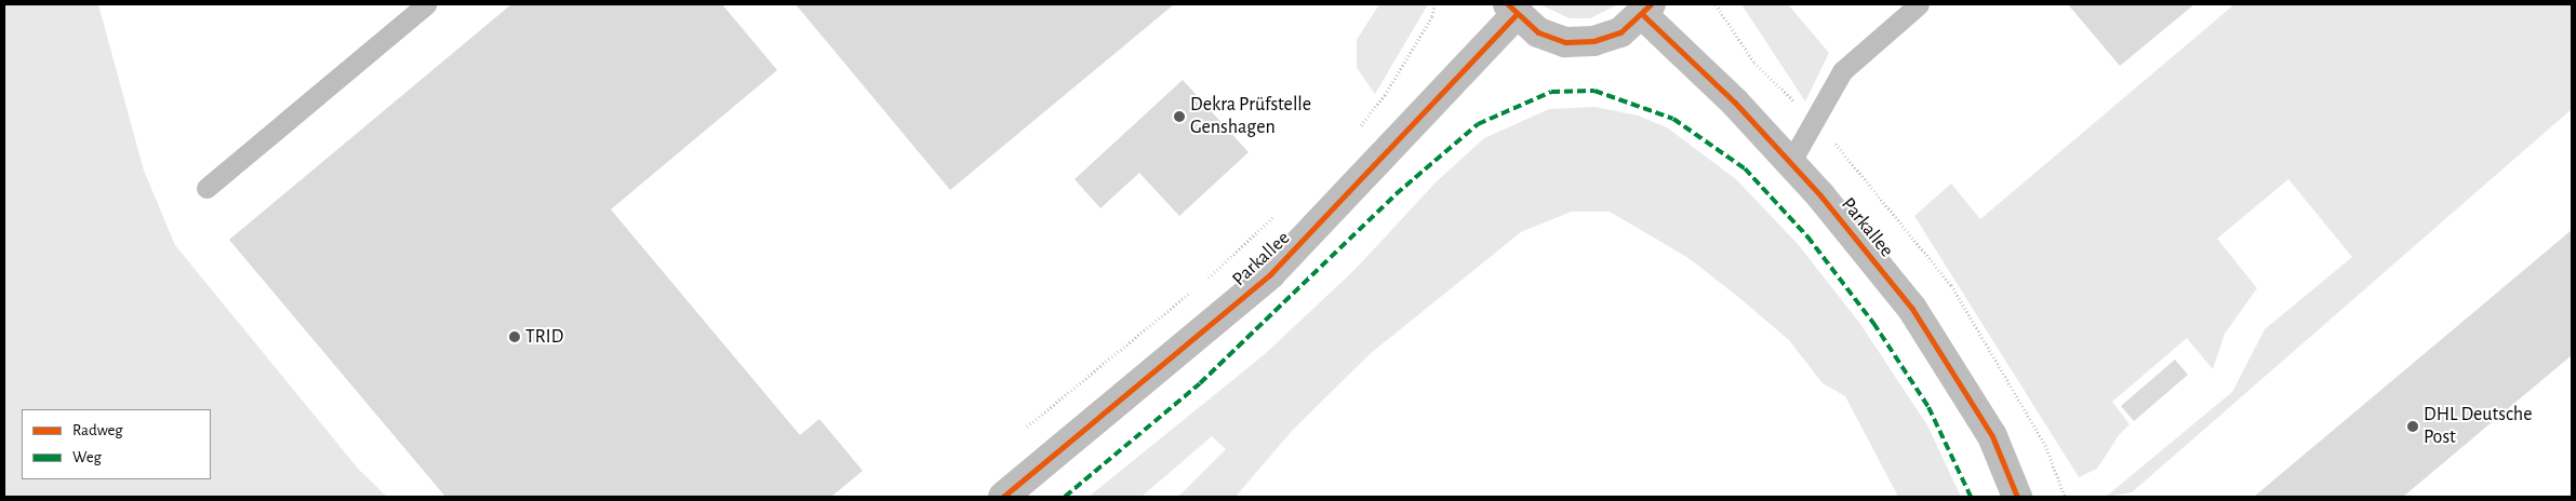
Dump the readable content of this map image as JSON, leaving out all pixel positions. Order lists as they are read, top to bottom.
{
  "streets": {
    "street": ["Parkallee"]
  },
  "places": ["Dekra Prüfstelle Genshagen", "TRID", "DHL Deutsche Post"],
  "legend": ["Radweg", "Weg"]
}
